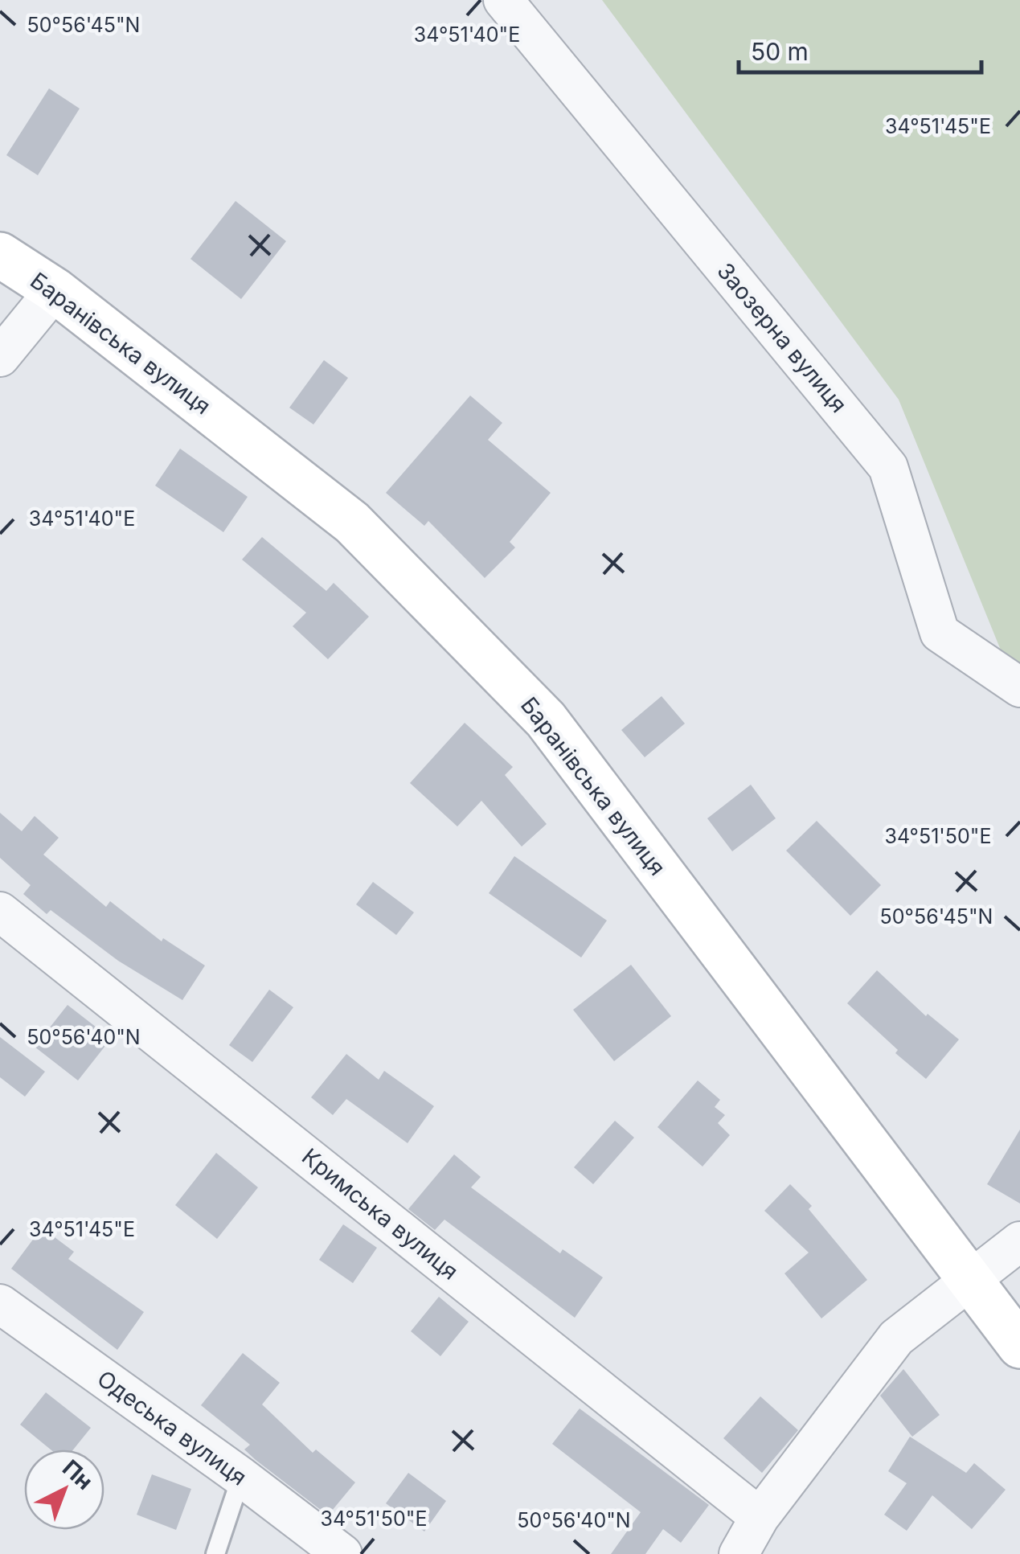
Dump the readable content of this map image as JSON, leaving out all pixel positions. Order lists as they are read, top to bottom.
{
  "streets": {
    "main road": ["Баранівська вулиця"],
    "street": ["Заозерна вулиця", "Кримська вулиця", "Одеська вулиця"]
  },
  "scale_bar": "50 m",
  "north": "top right",
  "coordinates": [
    "50°56'45\"N",
    "34°51'40\"E",
    "34°51'45\"E",
    "34°51'50\"E",
    "50°56'40\"N"
  ]
}
